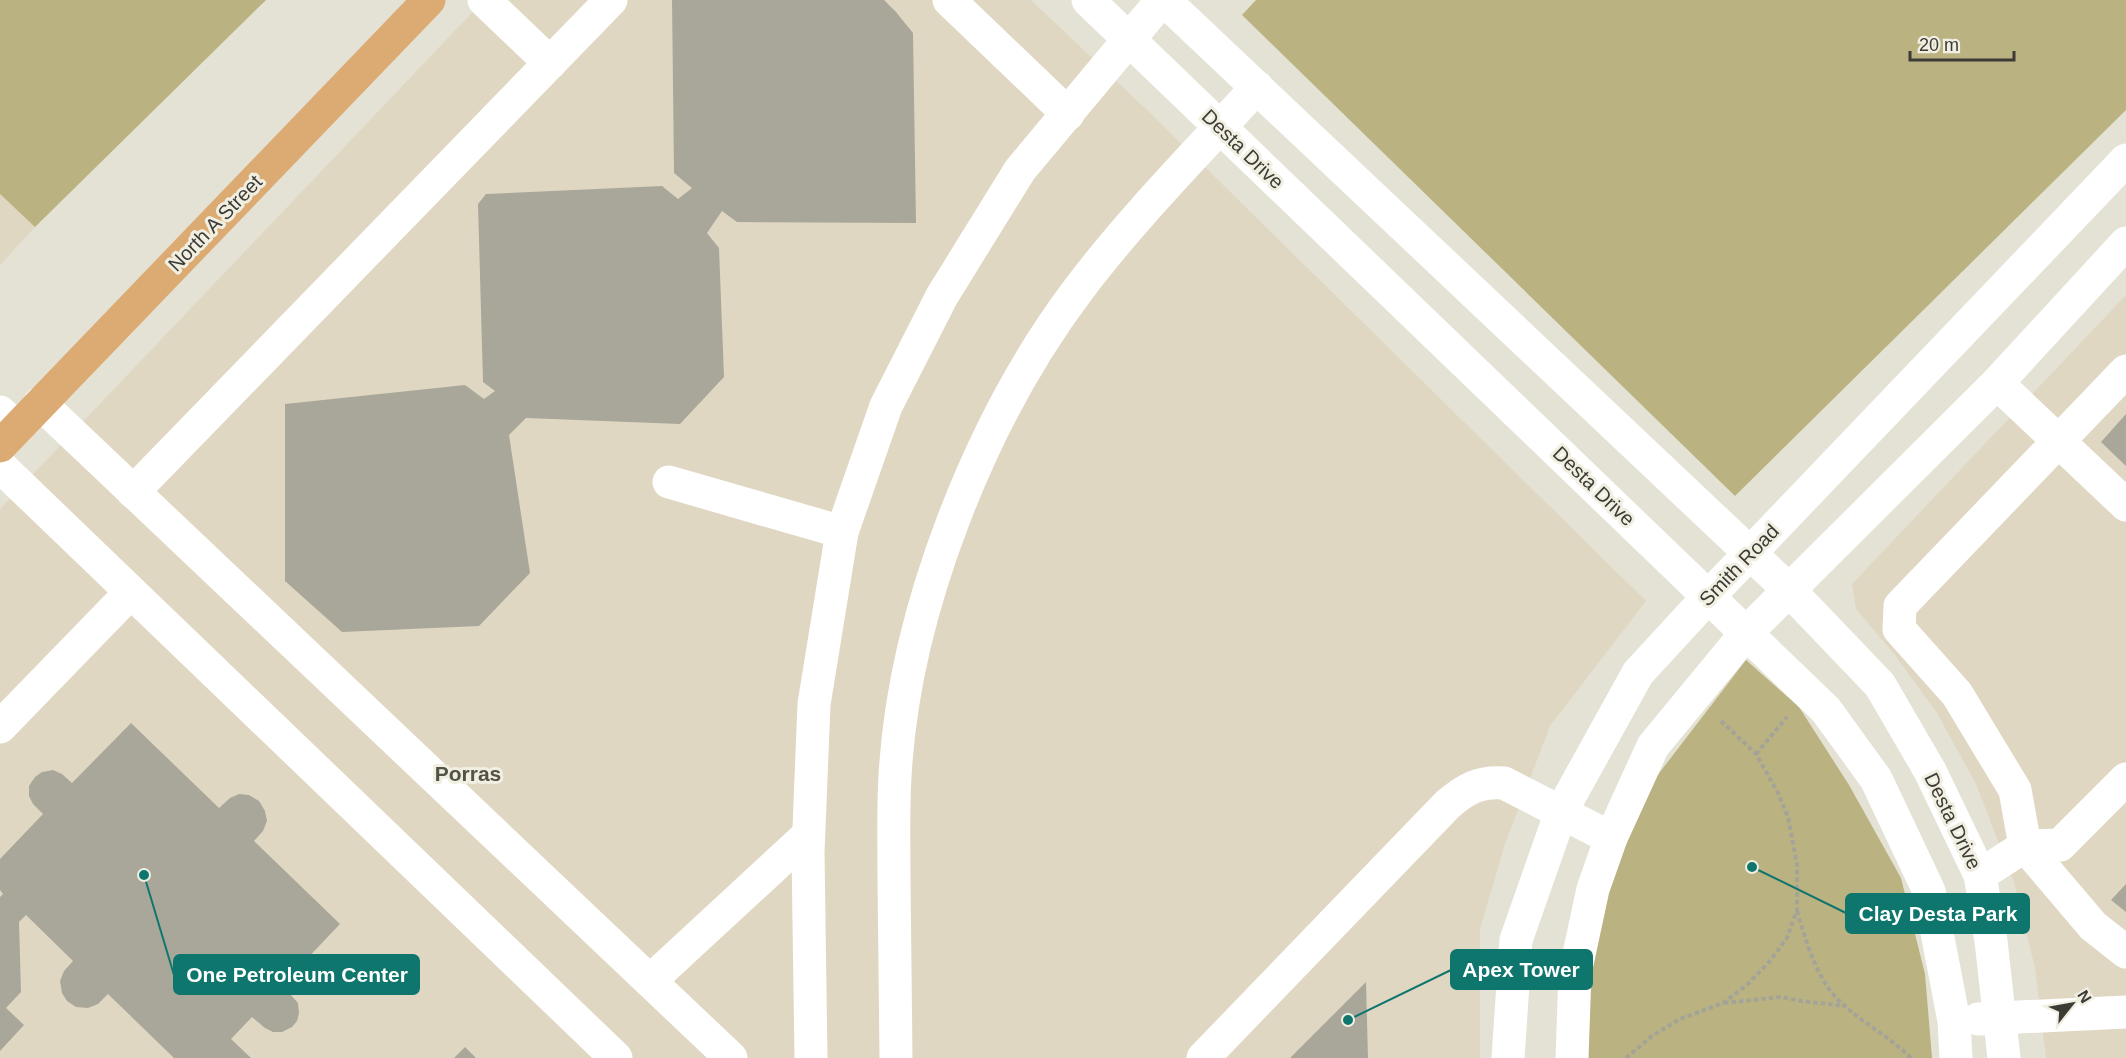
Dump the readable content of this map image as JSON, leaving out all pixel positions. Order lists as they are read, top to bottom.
{
  "streets": {
    "main road": ["North A Street"],
    "street": ["Desta Drive", "Smith Road"]
  },
  "crossings": [
    ["Desta Drive", "Smith Road"]
  ],
  "districts": ["Porras"],
  "places": ["Clay Desta Park", "One Petroleum Center", "Apex Tower"],
  "scale_bar": "20 m",
  "north": "top right"
}
